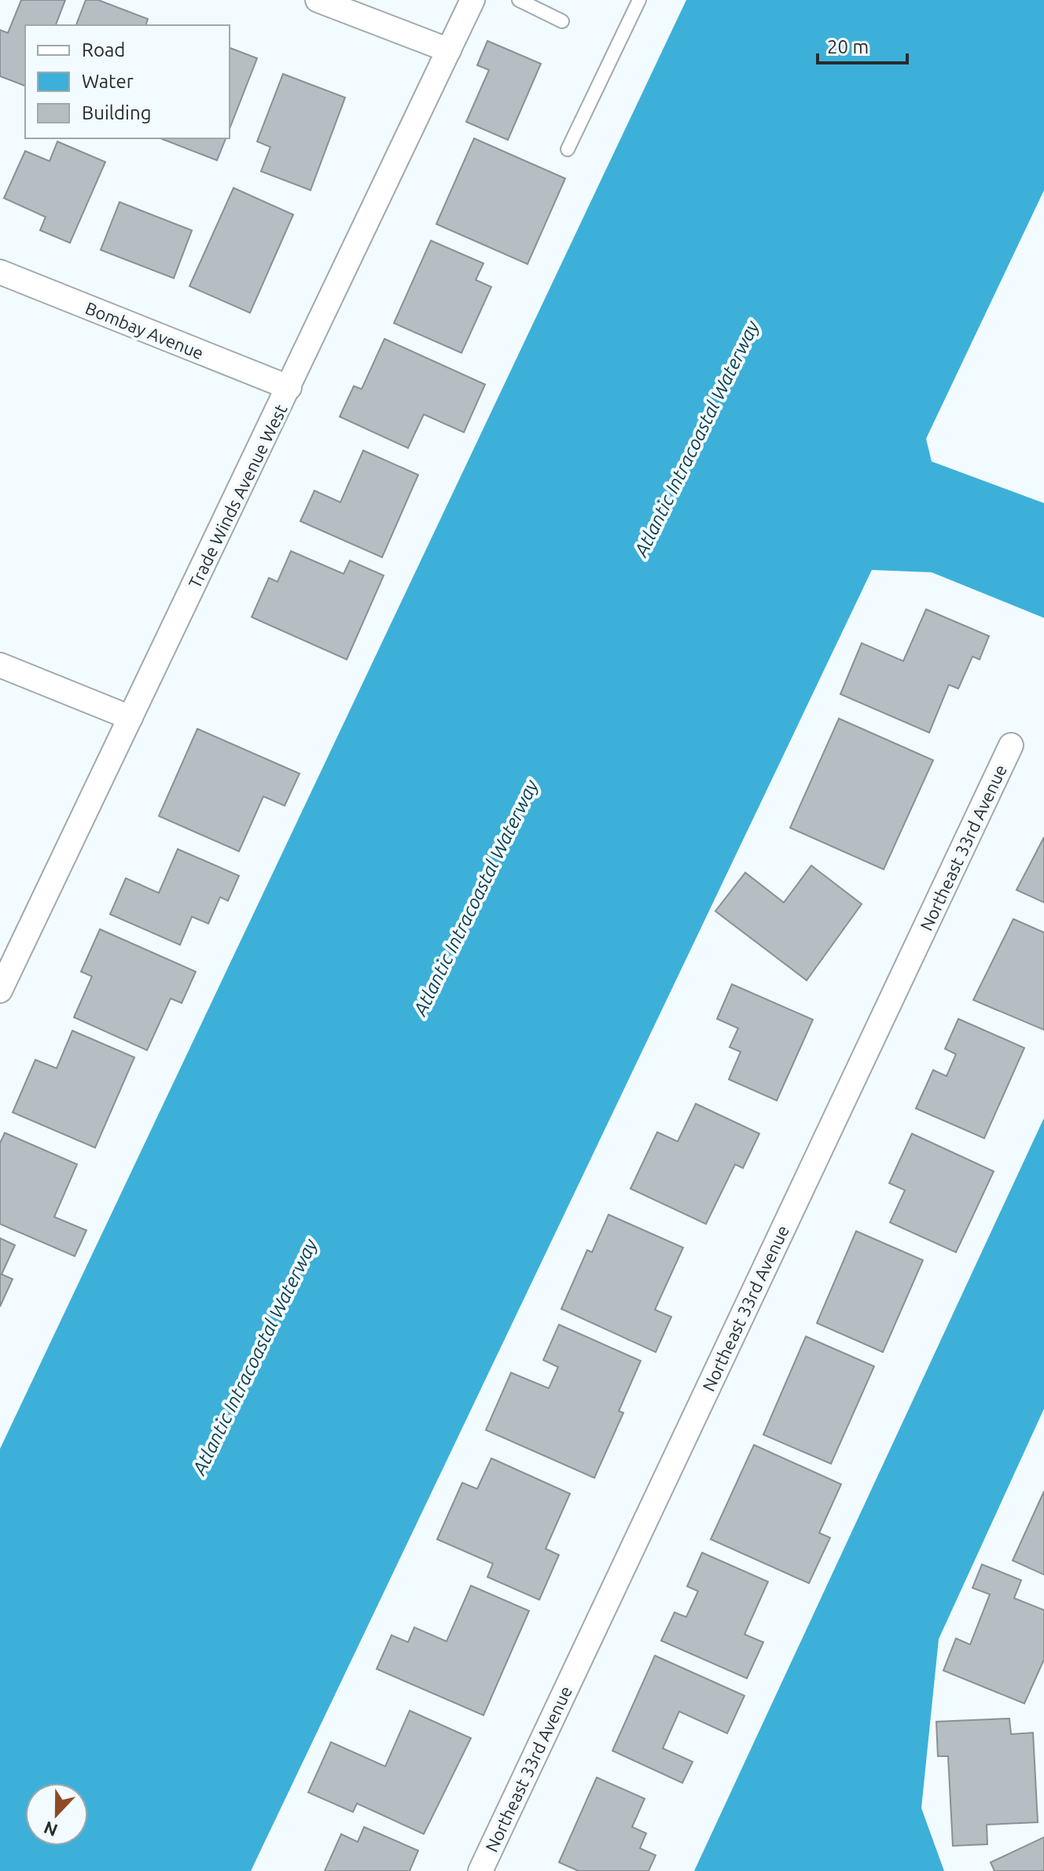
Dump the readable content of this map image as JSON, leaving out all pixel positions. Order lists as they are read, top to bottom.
{
  "streets": {
    "street": ["Bombay Avenue", "Trade Winds Avenue West", "Northeast 33rd Avenue"]
  },
  "crossings": [
    ["Bombay Avenue", "Trade Winds Avenue West"]
  ],
  "water": ["Atlantic Intracoastal Waterway"],
  "legend": ["Road", "Water", "Building"],
  "scale_bar": "20 m",
  "north": "bottom"
}
